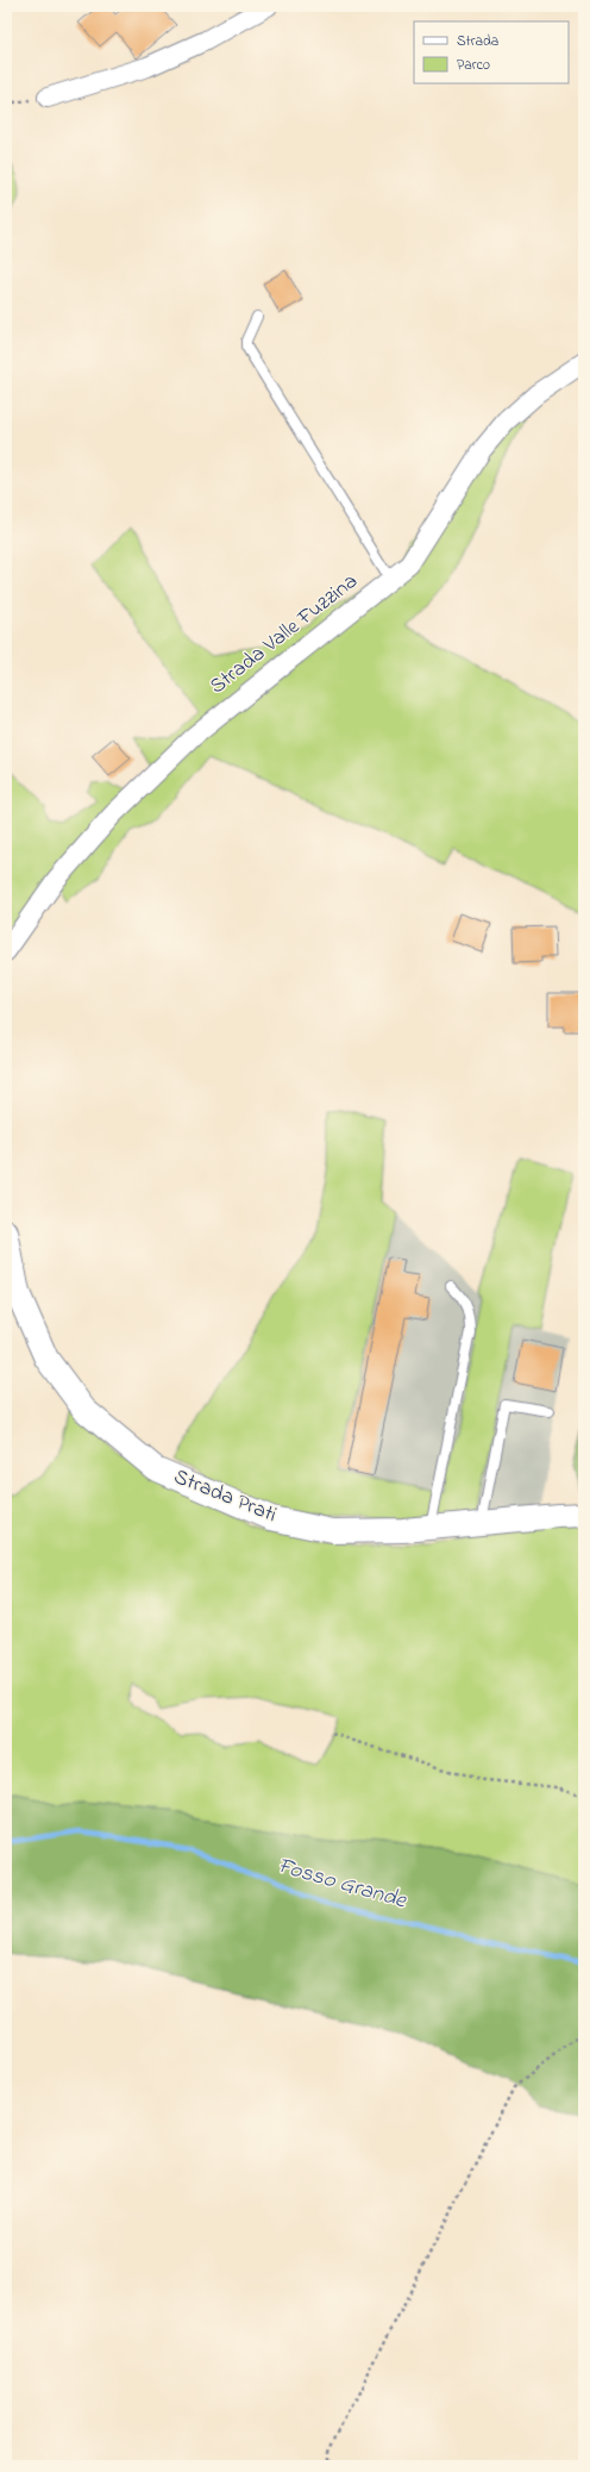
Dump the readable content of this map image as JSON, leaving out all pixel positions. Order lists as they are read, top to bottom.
{
  "streets": {
    "street": ["Strada Valle Fuzzina", "Strada Prati"]
  },
  "water": ["Fosso Grande"],
  "legend": ["Strada", "Parco"]
}
